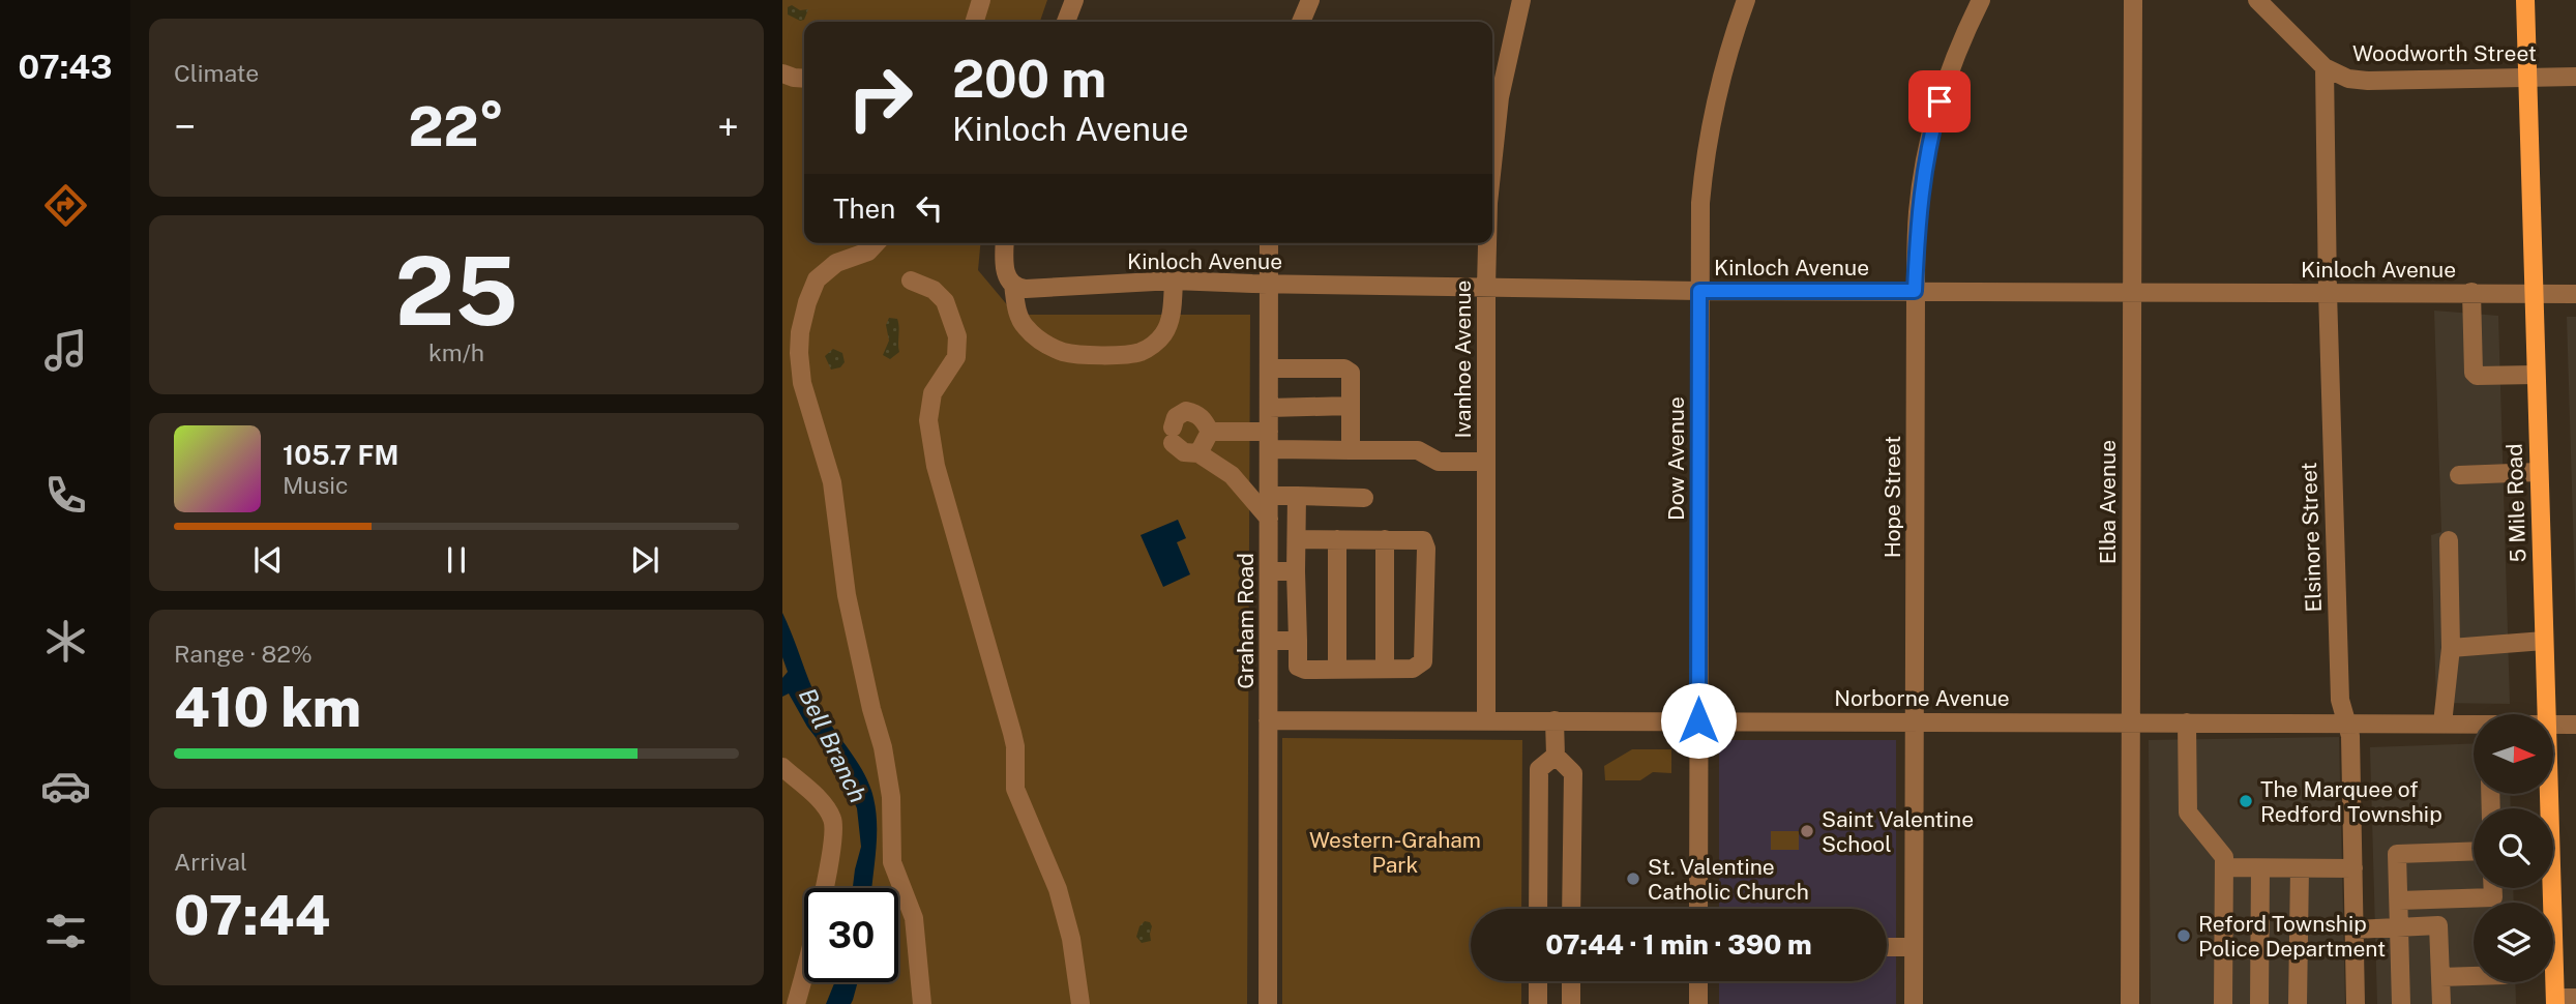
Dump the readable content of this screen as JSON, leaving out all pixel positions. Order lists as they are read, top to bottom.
{
  "streets": {
    "main road": ["5 Mile Road"],
    "street": [
      "Woodworth Street",
      "Kinloch Avenue",
      "Ivanhoe Avenue",
      "Dow Avenue",
      "Hope Street",
      "Elba Avenue",
      "Elsinore Street",
      "Graham Road",
      "Norborne Avenue"
    ]
  },
  "crossings": [
    ["Woodworth Street", "5 Mile Road"],
    ["Woodworth Street", "Elsinore Street"],
    ["Kinloch Avenue", "Ivanhoe Avenue"],
    ["Kinloch Avenue", "Dow Avenue"],
    ["Kinloch Avenue", "Hope Street"],
    ["Kinloch Avenue", "Elba Avenue"],
    ["Kinloch Avenue", "5 Mile Road"],
    ["Kinloch Avenue", "Elsinore Street"],
    ["Kinloch Avenue", "Graham Road"],
    ["Ivanhoe Avenue", "Norborne Avenue"],
    ["Dow Avenue", "Norborne Avenue"],
    ["Hope Street", "Norborne Avenue"],
    ["Elba Avenue", "Norborne Avenue"],
    ["Elsinore Street", "Norborne Avenue"],
    ["Graham Road", "Norborne Avenue"]
  ],
  "water": ["Bell Branch"],
  "parks": ["Western-Graham Park"],
  "places": [
    "The Marquee of Redford Township",
    "Saint Valentine School",
    "St. Valentine Catholic Church",
    "Reford Township Police Department"
  ],
  "north": "right",
  "page": {
    "tabs": "07:43",
    "tile": [
      "Climate",
      ["25", "km/h"],
      ["Range · 82%", "410 km"],
      ["Arrival", "07:44"]
    ],
    "turn": ["200 m", "Kinloch Avenue"],
    "heat": ["−", "22°", "+"],
    "then": "Then",
    "song": ["105.7 FM", "Music"],
    "limit": "30",
    "trip": "07:44 · 1 min · 390 m"
  }
}
